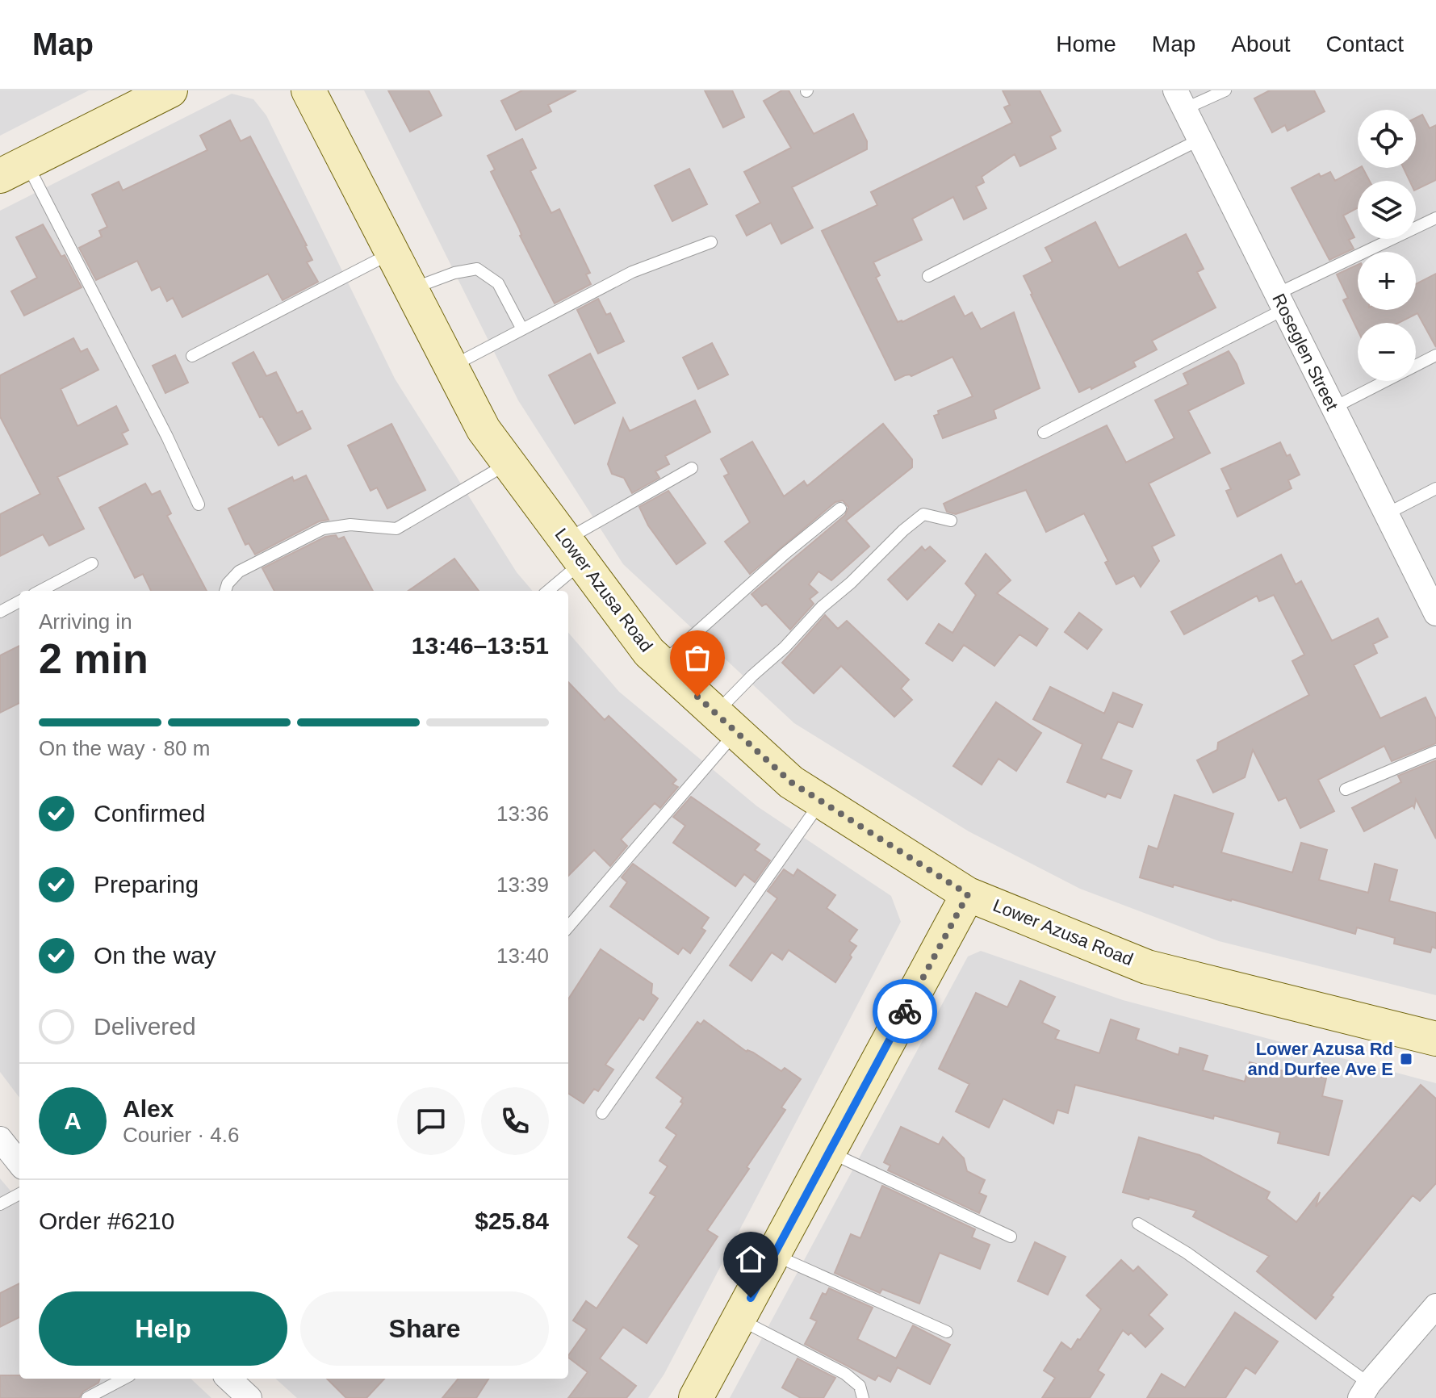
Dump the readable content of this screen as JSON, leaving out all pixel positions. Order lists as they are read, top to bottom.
{
  "streets": {
    "main road": ["Lower Azusa Road"],
    "street": ["Roseglen Street"]
  },
  "places": {
    "transit": ["Lower Azusa Rd and Durfee Ave E"]
  },
  "page": {
    "header": "Map",
    "nav": [
      "Home",
      "Map",
      "About",
      "Contact"
    ],
    "map_buttons": ["+", "−"],
    "heading": ["2 min", "Arriving in", "13:46–13:51"],
    "panel": [
      "Alex",
      "Courier · 4.6",
      "Order #6210",
      "$25.84"
    ],
    "bar": "On the way · 80 m",
    "list": [
      ["Confirmed", "13:36"],
      ["Preparing", "13:39"],
      ["On the way", "13:40"],
      "Delivered"
    ],
    "round": "A",
    "buttons": ["Help", "Share"]
  }
}
